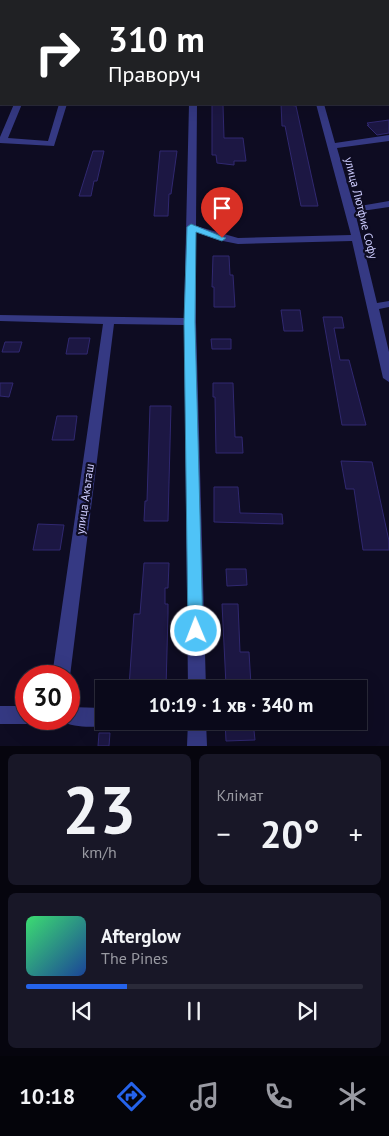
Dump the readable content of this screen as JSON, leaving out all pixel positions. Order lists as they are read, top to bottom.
{
  "streets": {
    "street": ["улица Лютфие Софу", "улица Акъташ"]
  },
  "page": {
    "turn": ["310 m", "Праворуч"],
    "limit": "30",
    "trip": "10:19 · 1 хв · 340 m",
    "tile": [
      ["23", "km/h"],
      "Клімат"
    ],
    "heat": ["−", "20°", "+"],
    "song": ["Afterglow", "The Pines"],
    "tabs": "10:18"
  }
}
